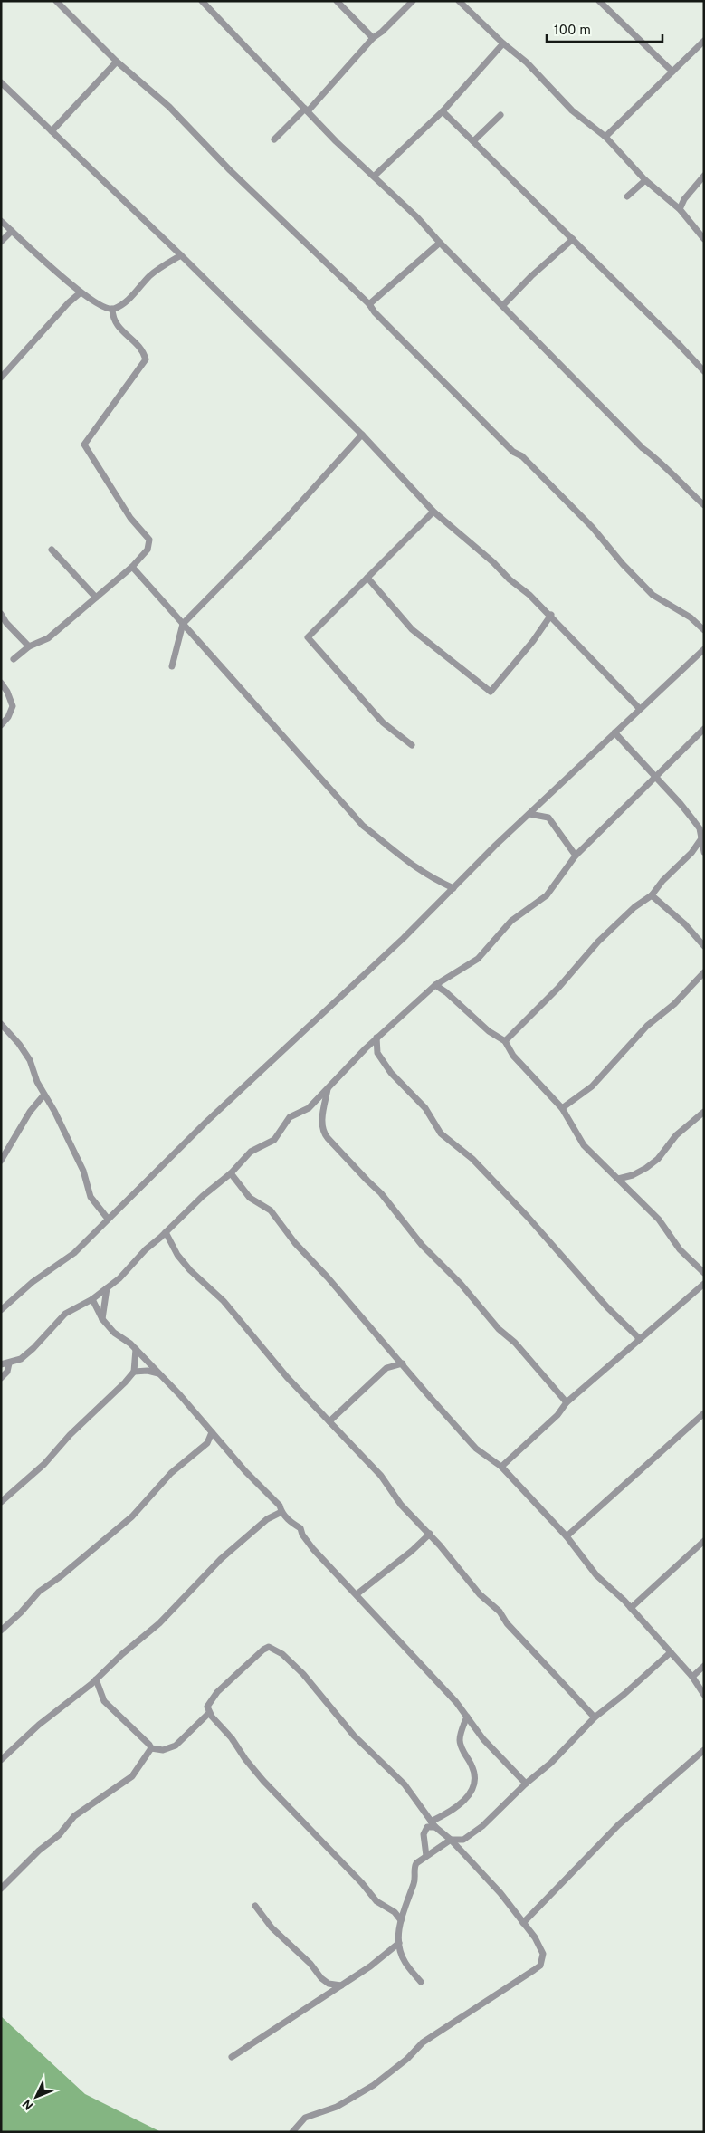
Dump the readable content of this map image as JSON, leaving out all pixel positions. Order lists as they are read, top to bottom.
{
  "scale_bar": "100 m",
  "north": "bottom left"
}
